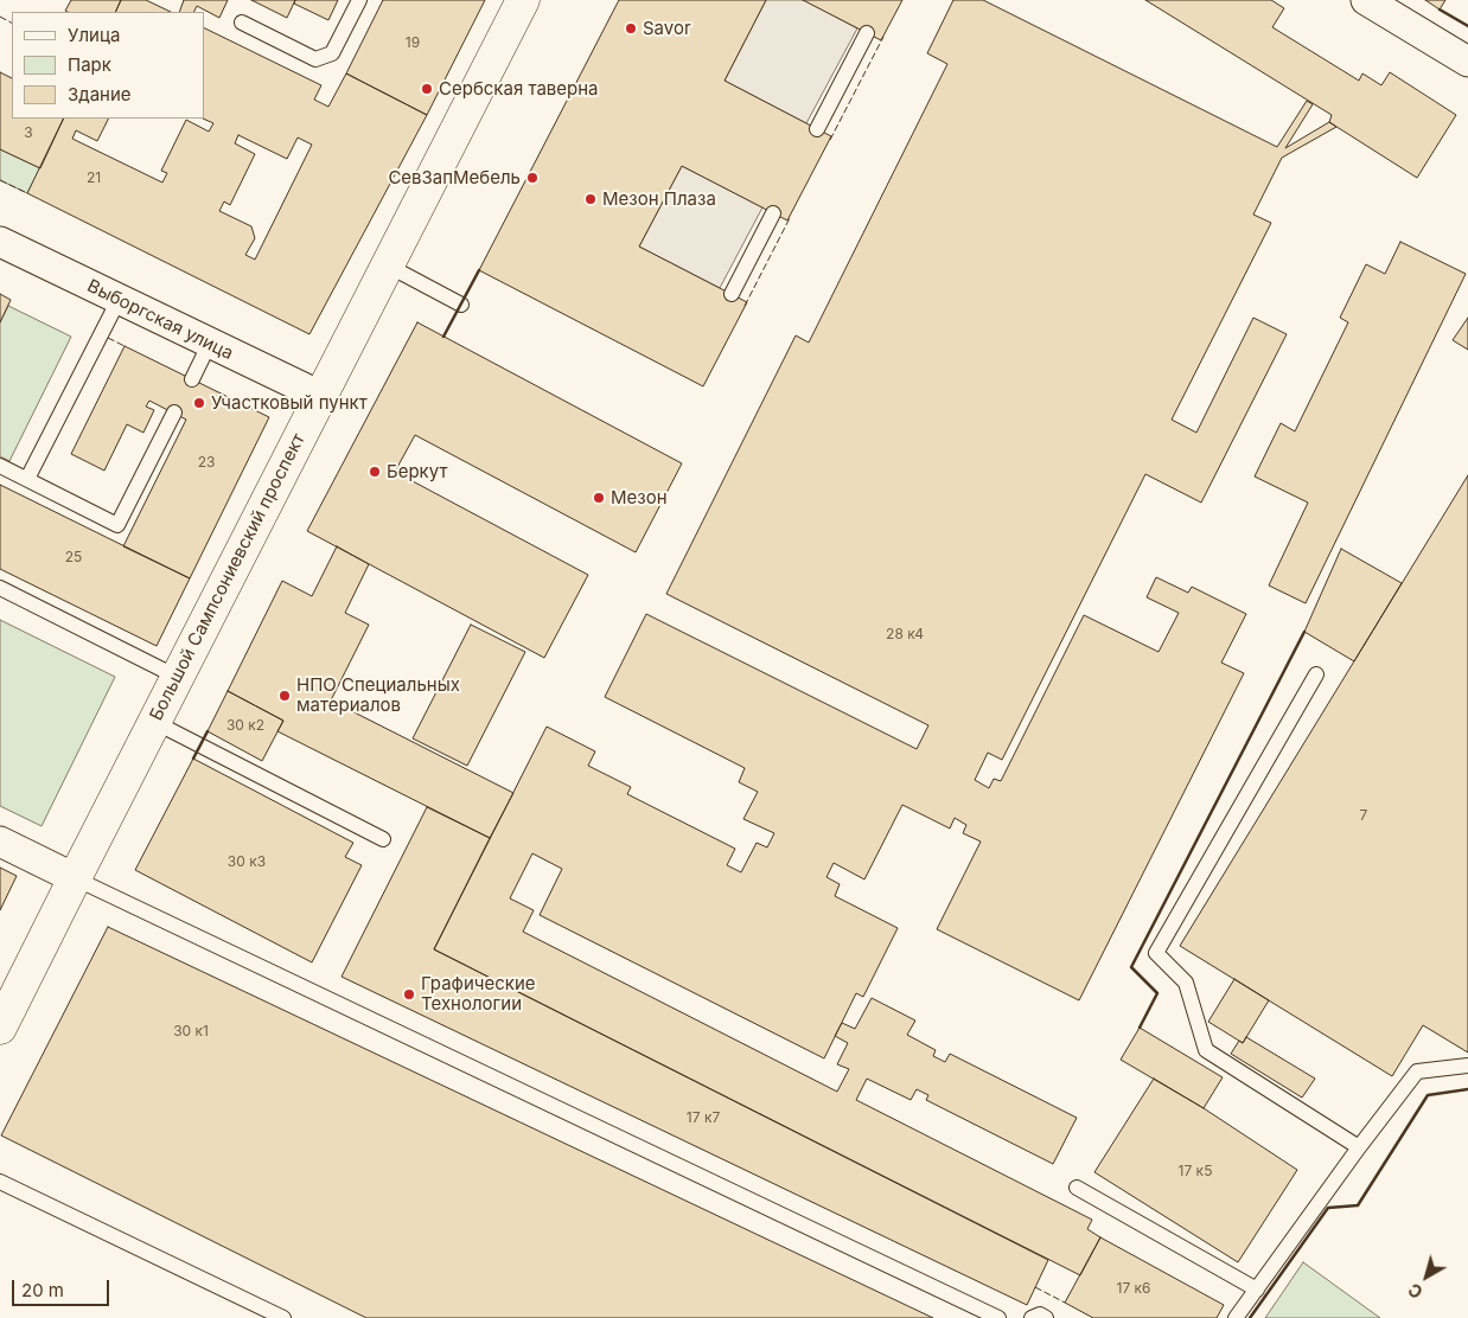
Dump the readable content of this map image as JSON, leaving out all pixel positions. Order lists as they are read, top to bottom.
{
  "streets": {
    "main road": ["Большой Сампсониевский проспект"],
    "street": ["Выборгская улица"]
  },
  "crossings": [
    ["Выборгская улица", "Большой Сампсониевский проспект"]
  ],
  "places": [
    "Savor",
    "Сербская таверна",
    "СевЗапМебель",
    "Мезон Плаза",
    "Участковый пункт",
    "Беркут",
    "Мезон",
    "НПО Специальных материалов",
    "Графические Технологии"
  ],
  "house_numbers": [
    "19",
    "3",
    "21",
    "23",
    "25",
    "28 к4",
    "30 к2",
    "7",
    "30 к3",
    "30 к1",
    "17 к7",
    "17 к5",
    "17 к6"
  ],
  "legend": ["Улица", "Парк", "Здание"],
  "scale_bar": "20 m",
  "north": "bottom left"
}
